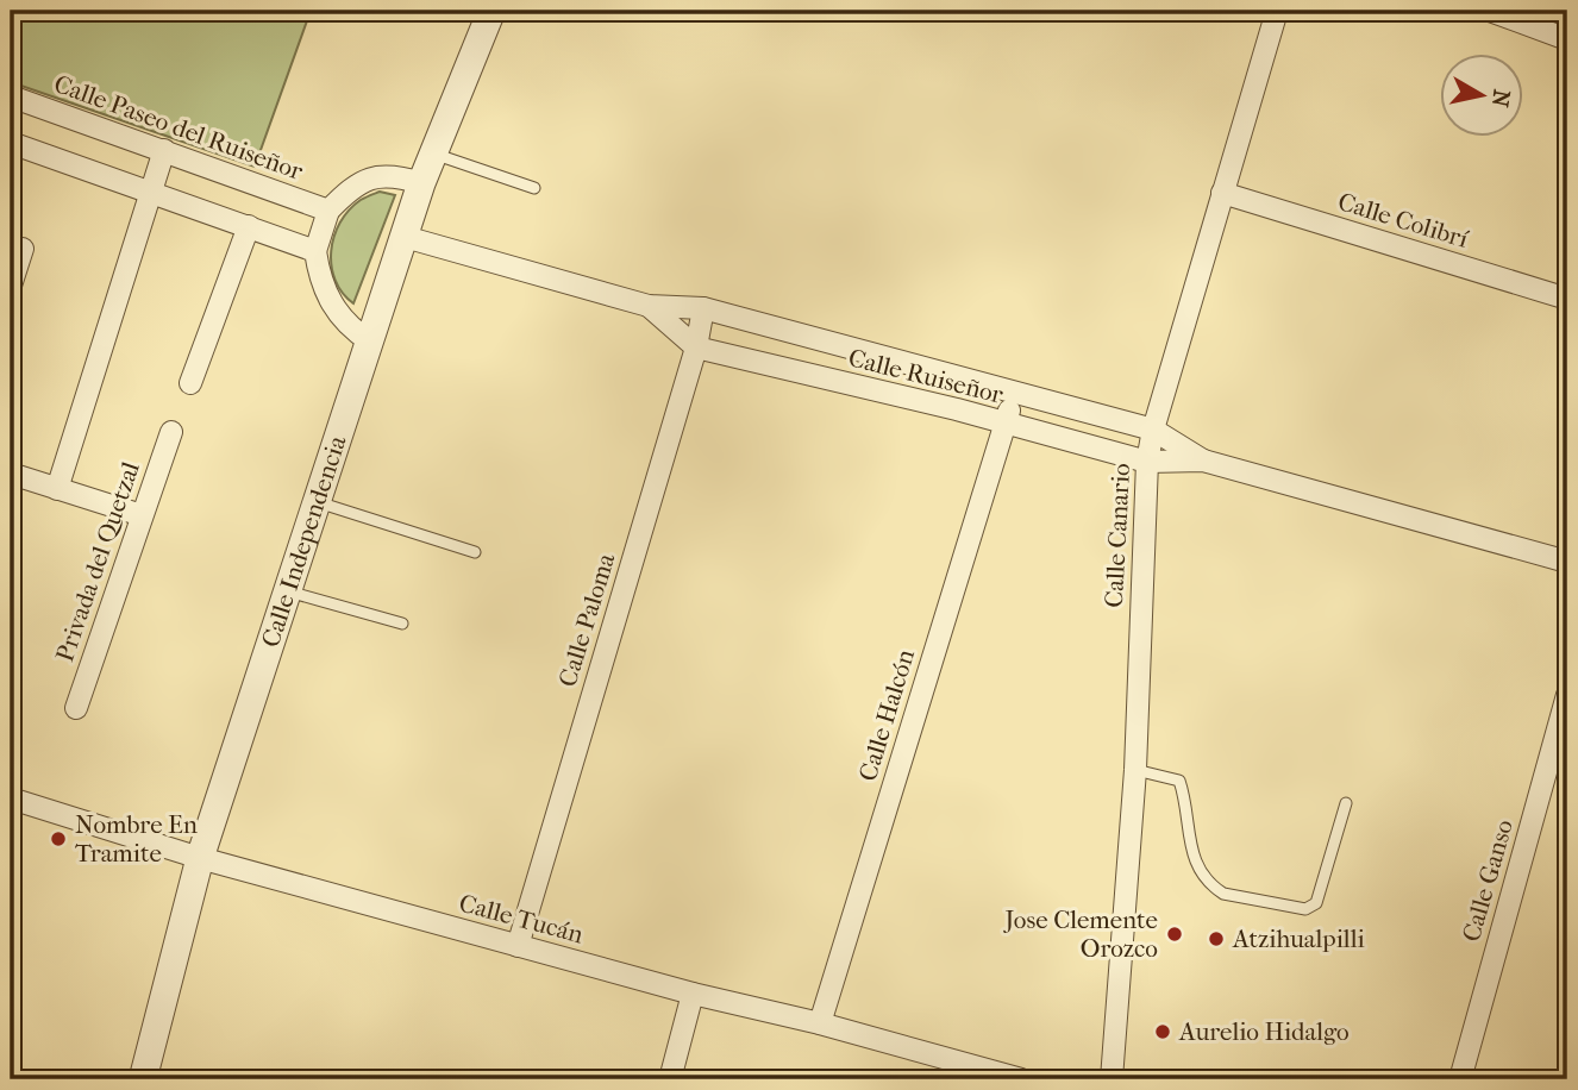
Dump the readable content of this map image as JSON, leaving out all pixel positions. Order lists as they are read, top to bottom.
{
  "streets": {
    "street": [
      "Calle Paseo del Ruiseñor",
      "Calle Colibrí",
      "Calle Ruiseñor",
      "Calle Canario",
      "Calle Independencia",
      "Privada del Quetzal",
      "Calle Paloma",
      "Calle Halcón",
      "Calle Ganso",
      "Calle Tucán"
    ]
  },
  "crossings": [
    ["Calle Colibrí", "Calle Canario"],
    ["Calle Ruiseñor", "Calle Canario"],
    ["Calle Ruiseñor", "Calle Independencia"],
    ["Calle Ruiseñor", "Calle Paloma"],
    ["Calle Ruiseñor", "Calle Halcón"],
    ["Calle Independencia", "Calle Tucán"],
    ["Calle Paloma", "Calle Tucán"],
    ["Calle Halcón", "Calle Tucán"]
  ],
  "places": [
    "Nombre En Tramite",
    "Jose Clemente Orozco",
    "Atzihualpilli",
    "Aurelio Hidalgo"
  ],
  "north": "right"
}
